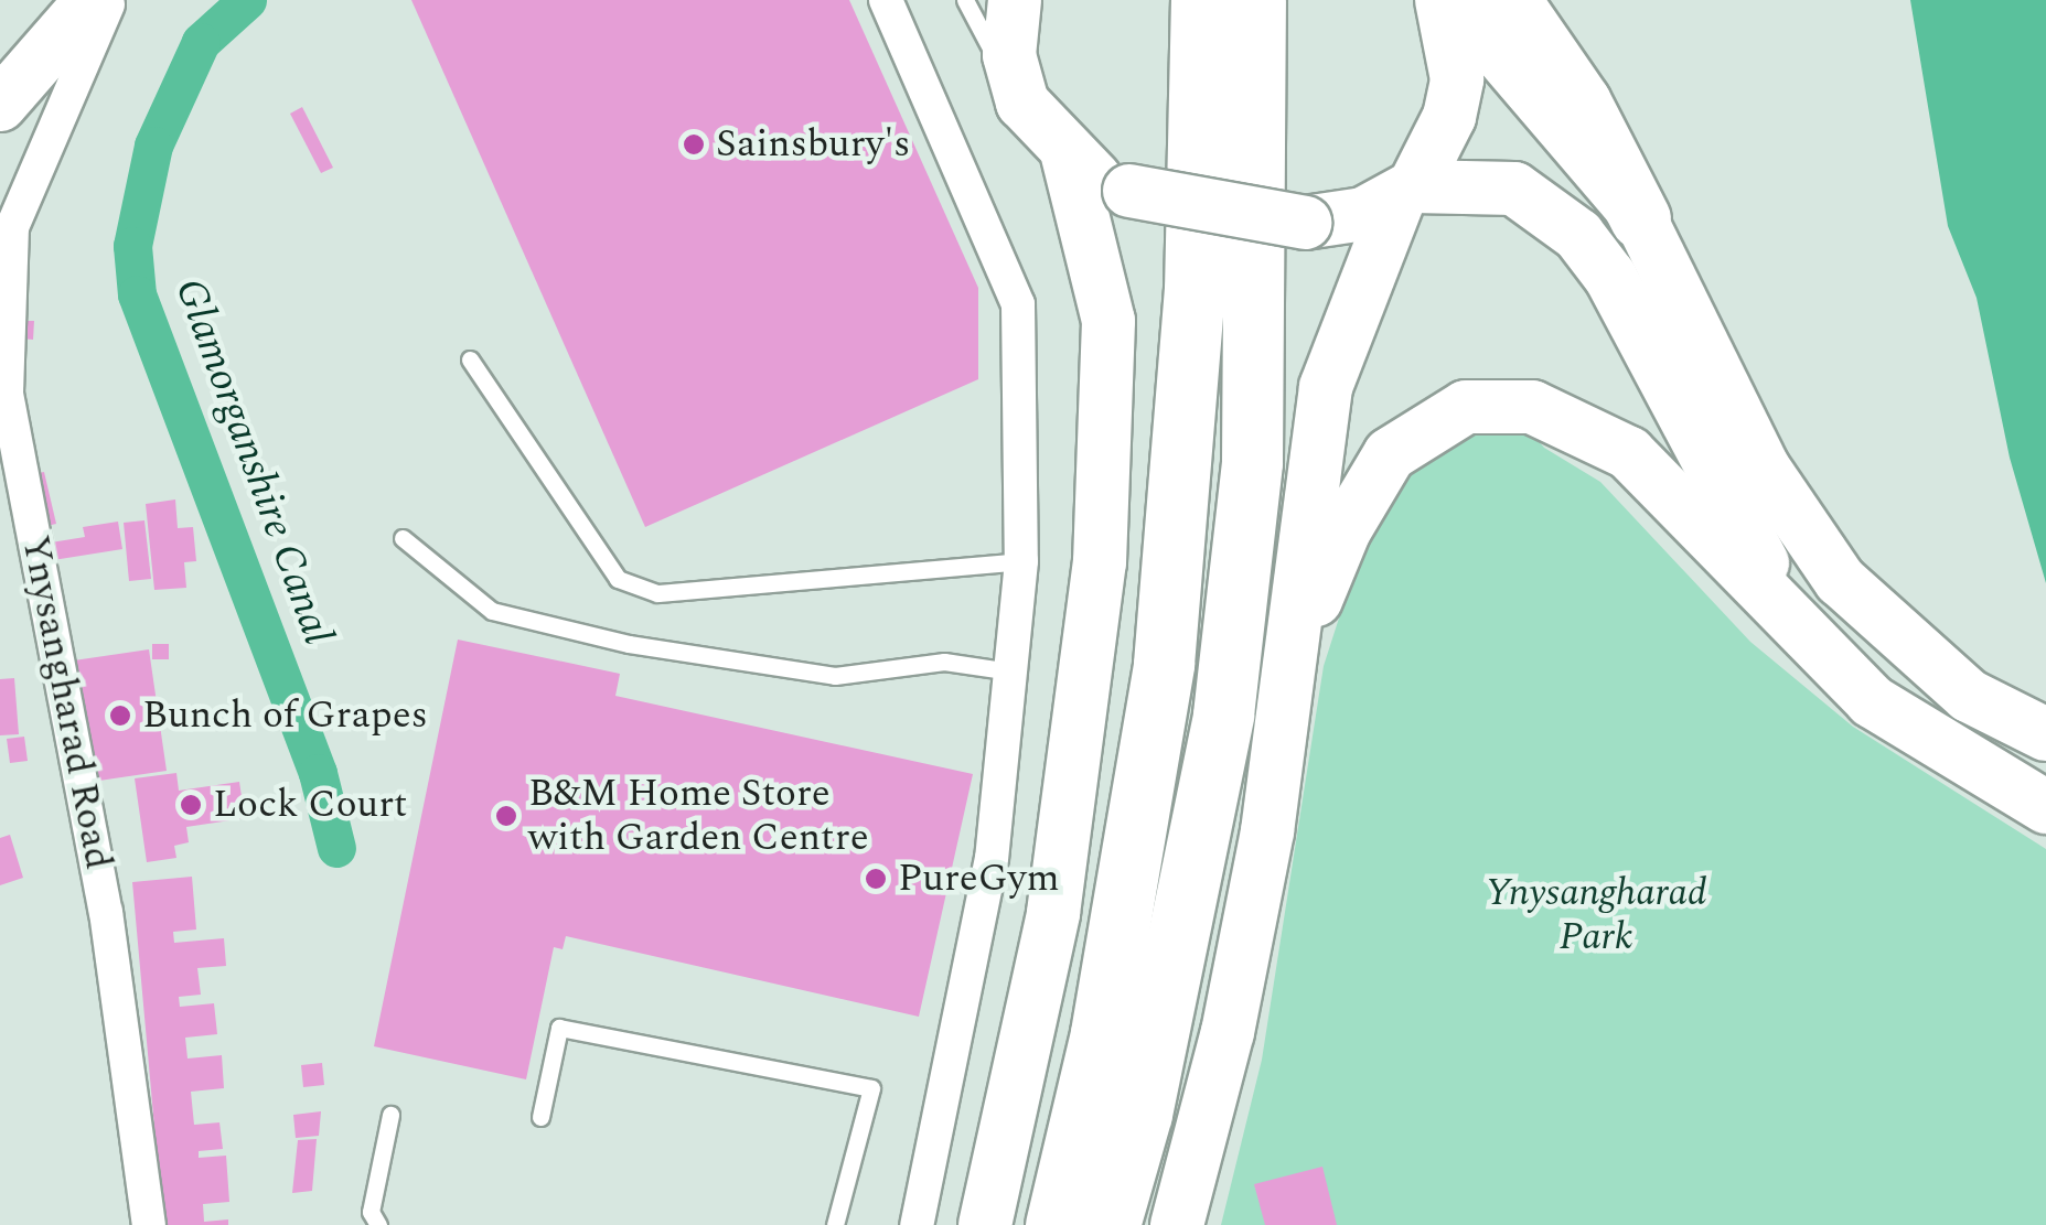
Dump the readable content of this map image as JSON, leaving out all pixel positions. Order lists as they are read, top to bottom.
{
  "streets": {
    "street": ["Ynysangharad Road"]
  },
  "water": ["Glamorganshire Canal"],
  "parks": ["Ynysangharad Park"],
  "places": [
    "Sainsbury's",
    "Bunch of Grapes",
    "Lock Court",
    "B&M Home Store with Garden Centre",
    "PureGym"
  ]
}
